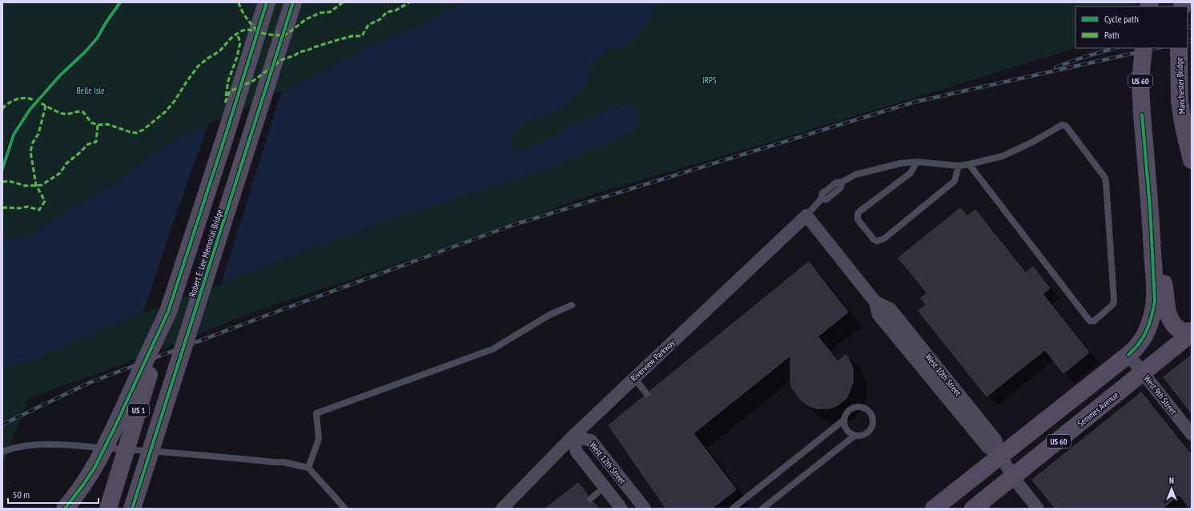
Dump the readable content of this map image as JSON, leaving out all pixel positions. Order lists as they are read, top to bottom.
{
  "streets": {
    "main road": [
      "US 60",
      "Manchester Bridge",
      "Robert E. Lee Memorial Bridge",
      "Semmes Avenue",
      "US 1"
    ],
    "street": [
      "Riverview Parkway",
      "West 10th Street",
      "West 9th Street",
      "West 12th Street"
    ]
  },
  "crossings": [
    ["US 60", "West 10th Street"],
    ["US 60", "West 9th Street"],
    ["Riverview Parkway", "West 10th Street"],
    ["Riverview Parkway", "West 12th Street"],
    ["West 10th Street", "Semmes Avenue"],
    ["West 9th Street", "Semmes Avenue"]
  ],
  "parks": ["JRPS", "Belle Isle"],
  "legend": ["Cycle path", "Path"],
  "scale_bar": "50 m",
  "north": "top"
}
